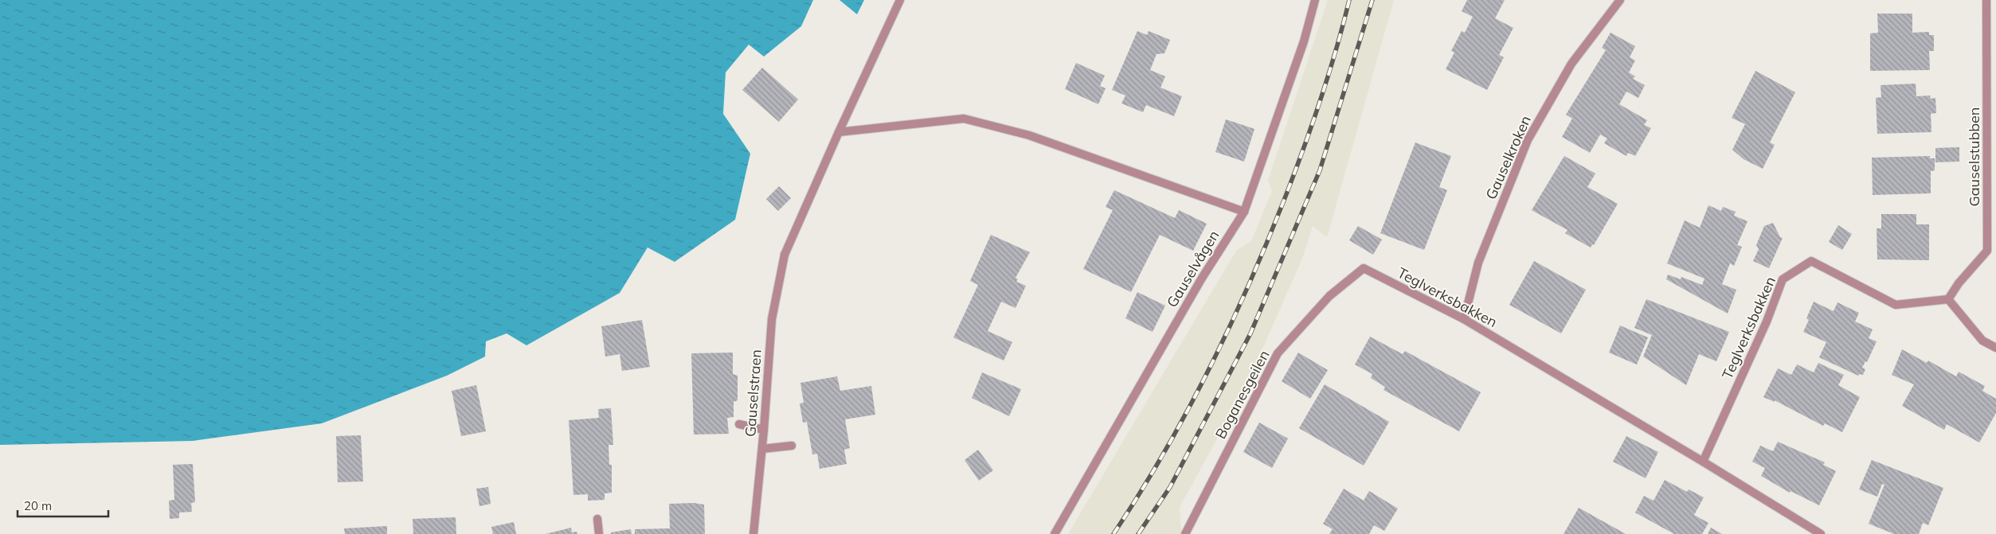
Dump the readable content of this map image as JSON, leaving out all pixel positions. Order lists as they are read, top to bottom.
{
  "streets": {
    "street": [
      "Gauselstubben",
      "Gauselkroken",
      "Gauselvågen",
      "Teglverksbakken",
      "Gauselstraen",
      "Boganesgeilen"
    ]
  },
  "crossings": [
    ["Gauselstubben", "Teglverksbakken"],
    ["Gauselkroken", "Teglverksbakken"],
    ["Teglverksbakken", "Boganesgeilen"]
  ],
  "scale_bar": "20 m"
}
